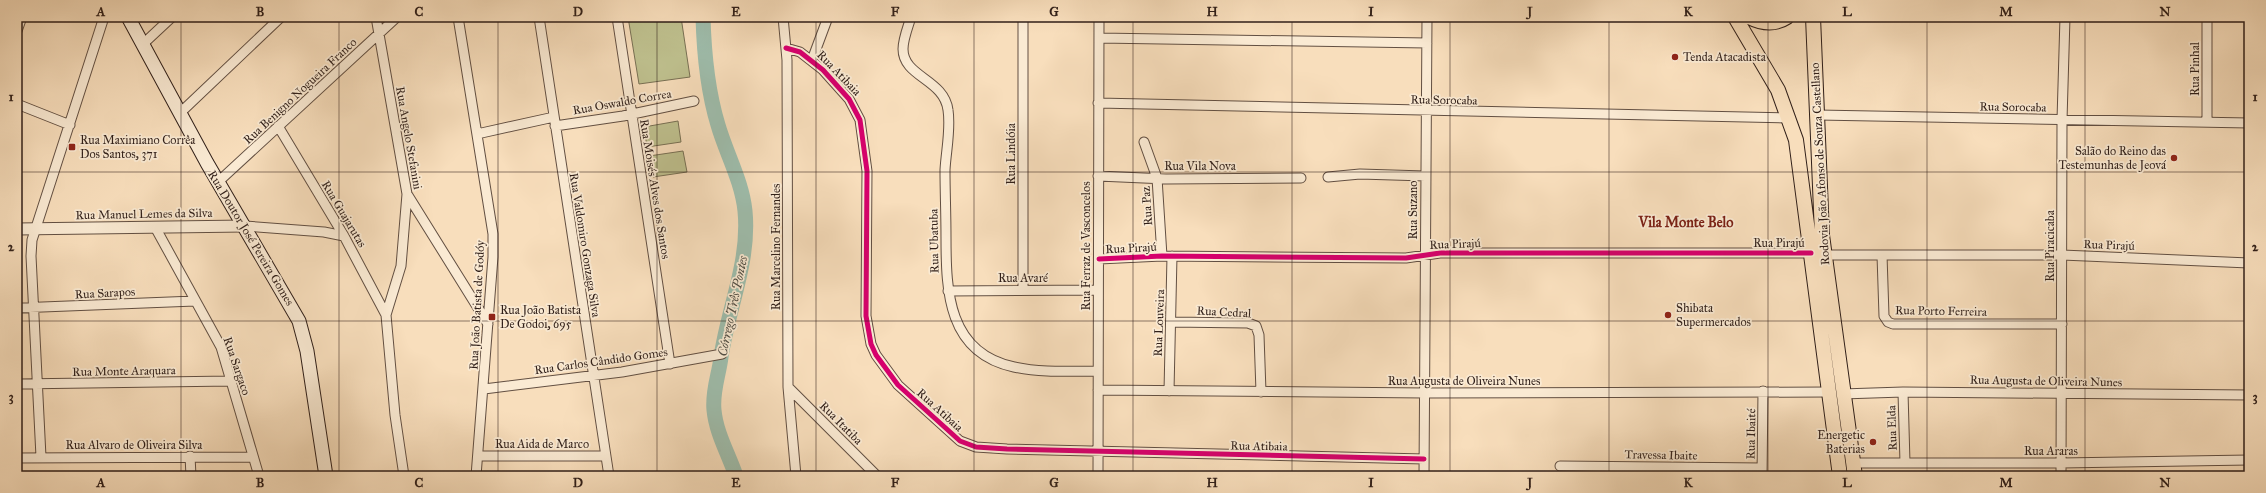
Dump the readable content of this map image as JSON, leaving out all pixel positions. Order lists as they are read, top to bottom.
{
  "streets": {
    "main road": ["Rodovia João Afonso de Souza Castellano", "Rua Doutor José Pereira Gomes"],
    "street": [
      "Rua Pinhal",
      "Rua Atibaia",
      "Rua Benigno Nogueira Franco",
      "Rua Sorocaba",
      "Rua Oswaldo Correa",
      "Rua Angelo Stefanini",
      "Rua Lindóia",
      "Rua Vila Nova",
      "Rua Moisés Alves dos Santos",
      "Rua Paz",
      "Rua Suzano",
      "Rua Manuel Lemes da Silva",
      "Rua Guajarutas",
      "Rua Ubatuba",
      "Rua Pirajú",
      "Rua Valdomiro Gonzaga Silva",
      "Rua Ferraz de Vasconcelos",
      "Rua Piracicaba",
      "Rua Marcelino Fernandes",
      "Rua Avaré",
      "Rua Sarapos",
      "Rua João Batista de Godóy",
      "Rua Porto Ferreira",
      "Rua Cedral",
      "Rua Louveira",
      "Rua Carlos Cândido Gomes",
      "Rua Sargaco",
      "Rua Monte Araquara",
      "Rua Augusta de Oliveira Nunes",
      "Rua Itatiba",
      "Rua Elda",
      "Rua Ibaité",
      "Rua Aida de Marco",
      "Rua Alvaro de Oliveira Silva",
      "Rua Araras",
      "Travessa Ibaite"
    ]
  },
  "crossings": [
    ["Rua Pinhal", "Rua Sorocaba"],
    ["Rua Atibaia", "Rua Suzano"],
    ["Rua Atibaia", "Rua Ferraz de Vasconcelos"],
    ["Rua Atibaia", "Rua Marcelino Fernandes"],
    ["Rua Benigno Nogueira Franco", "Rua Angelo Stefanini"],
    ["Rua Benigno Nogueira Franco", "Rua Guajarutas"],
    ["Rua Benigno Nogueira Franco", "Rua Doutor José Pereira Gomes"],
    ["Rua Sorocaba", "Rodovia João Afonso de Souza Castellano"],
    ["Rua Sorocaba", "Rua Suzano"],
    ["Rua Sorocaba", "Rua Ferraz de Vasconcelos"],
    ["Rua Sorocaba", "Rua Piracicaba"],
    ["Rua Oswaldo Correa", "Rua Moisés Alves dos Santos"],
    ["Rua Oswaldo Correa", "Rua Valdomiro Gonzaga Silva"],
    ["Rua Oswaldo Correa", "Rua João Batista de Godóy"],
    ["Rua Angelo Stefanini", "Rua Guajarutas"],
    ["Rua Lindóia", "Rua Avaré"],
    ["Rodovia João Afonso de Souza Castellano", "Rua Pirajú"],
    ["Rodovia João Afonso de Souza Castellano", "Rua Augusta de Oliveira Nunes"],
    ["Rodovia João Afonso de Souza Castellano", "Rua Araras"],
    ["Rua Vila Nova", "Rua Paz"],
    ["Rua Vila Nova", "Rua Ferraz de Vasconcelos"],
    ["Rua Moisés Alves dos Santos", "Rua Carlos Cândido Gomes"],
    ["Rua Paz", "Rua Pirajú"],
    ["Rua Suzano", "Rua Pirajú"],
    ["Rua Suzano", "Rua Augusta de Oliveira Nunes"],
    ["Rua Manuel Lemes da Silva", "Rua Guajarutas"],
    ["Rua Manuel Lemes da Silva", "Rua Doutor José Pereira Gomes"],
    ["Rua Manuel Lemes da Silva", "Rua Sargaco"],
    ["Rua Ubatuba", "Rua Ferraz de Vasconcelos"],
    ["Rua Ubatuba", "Rua Avaré"],
    ["Rua Pirajú", "Rua Ferraz de Vasconcelos"],
    ["Rua Pirajú", "Rua Piracicaba"],
    ["Rua Pirajú", "Rua Porto Ferreira"],
    ["Rua Pirajú", "Rua Louveira"],
    ["Rua Valdomiro Gonzaga Silva", "Rua Carlos Cândido Gomes"],
    ["Rua Valdomiro Gonzaga Silva", "Rua Aida de Marco"],
    ["Rua Ferraz de Vasconcelos", "Rua Avaré"],
    ["Rua Ferraz de Vasconcelos", "Rua Augusta de Oliveira Nunes"],
    ["Rua Piracicaba", "Rua Porto Ferreira"],
    ["Rua Piracicaba", "Rua Augusta de Oliveira Nunes"],
    ["Rua Piracicaba", "Rua Araras"],
    ["Rua Marcelino Fernandes", "Rua Itatiba"],
    ["Rua Sarapos", "Rua Sargaco"],
    ["Rua João Batista de Godóy", "Rua Carlos Cândido Gomes"],
    ["Rua João Batista de Godóy", "Rua Aida de Marco"],
    ["Rua Cedral", "Rua Louveira"],
    ["Rua Cedral", "Rua Augusta de Oliveira Nunes"],
    ["Rua Louveira", "Rua Augusta de Oliveira Nunes"],
    ["Rua Sargaco", "Rua Monte Araquara"],
    ["Rua Sargaco", "Rua Alvaro de Oliveira Silva"],
    ["Rua Augusta de Oliveira Nunes", "Rua Elda"],
    ["Rua Augusta de Oliveira Nunes", "Rua Ibaité"],
    ["Rua Elda", "Rua Araras"],
    ["Rua Ibaité", "Travessa Ibaite"]
  ],
  "districts": ["Vila Monte Belo"],
  "water": ["Córrego Três Pontes"],
  "places": {
    "other": [
      "Tenda Atacadista",
      "Salão do Reino das Testemunhas de Jeová",
      "Shibata Supermercados",
      "Energetic Baterias"
    ],
    "transit": ["Rua Maximiano Corrêa Dos Santos, 371", "Rua João Batista De Godoi, 695"]
  },
  "grid": {
    "columns": [
      "A",
      "B",
      "C",
      "D",
      "E",
      "F",
      "G",
      "H",
      "I",
      "J",
      "K",
      "L",
      "M",
      "N"
    ],
    "rows": ["1", "2", "3"]
  }
}
